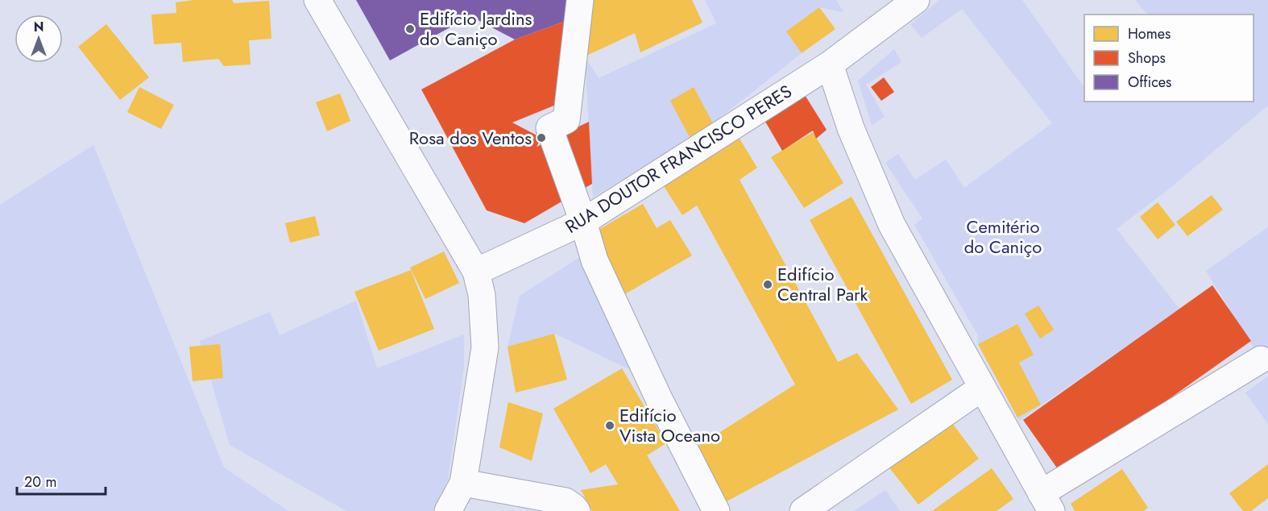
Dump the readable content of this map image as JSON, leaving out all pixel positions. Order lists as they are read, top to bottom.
{
  "streets": {
    "street": ["RUA DOUTOR FRANCISCO PERES"]
  },
  "parks": ["Cemitério do Caniço"],
  "places": [
    "Edifício Jardins do Caniço",
    "Rosa dos Ventos",
    "Edifício Central Park",
    "Edifício Vista Oceano"
  ],
  "legend": ["Homes", "Shops", "Offices"],
  "scale_bar": "20 m",
  "north": "top"
}
